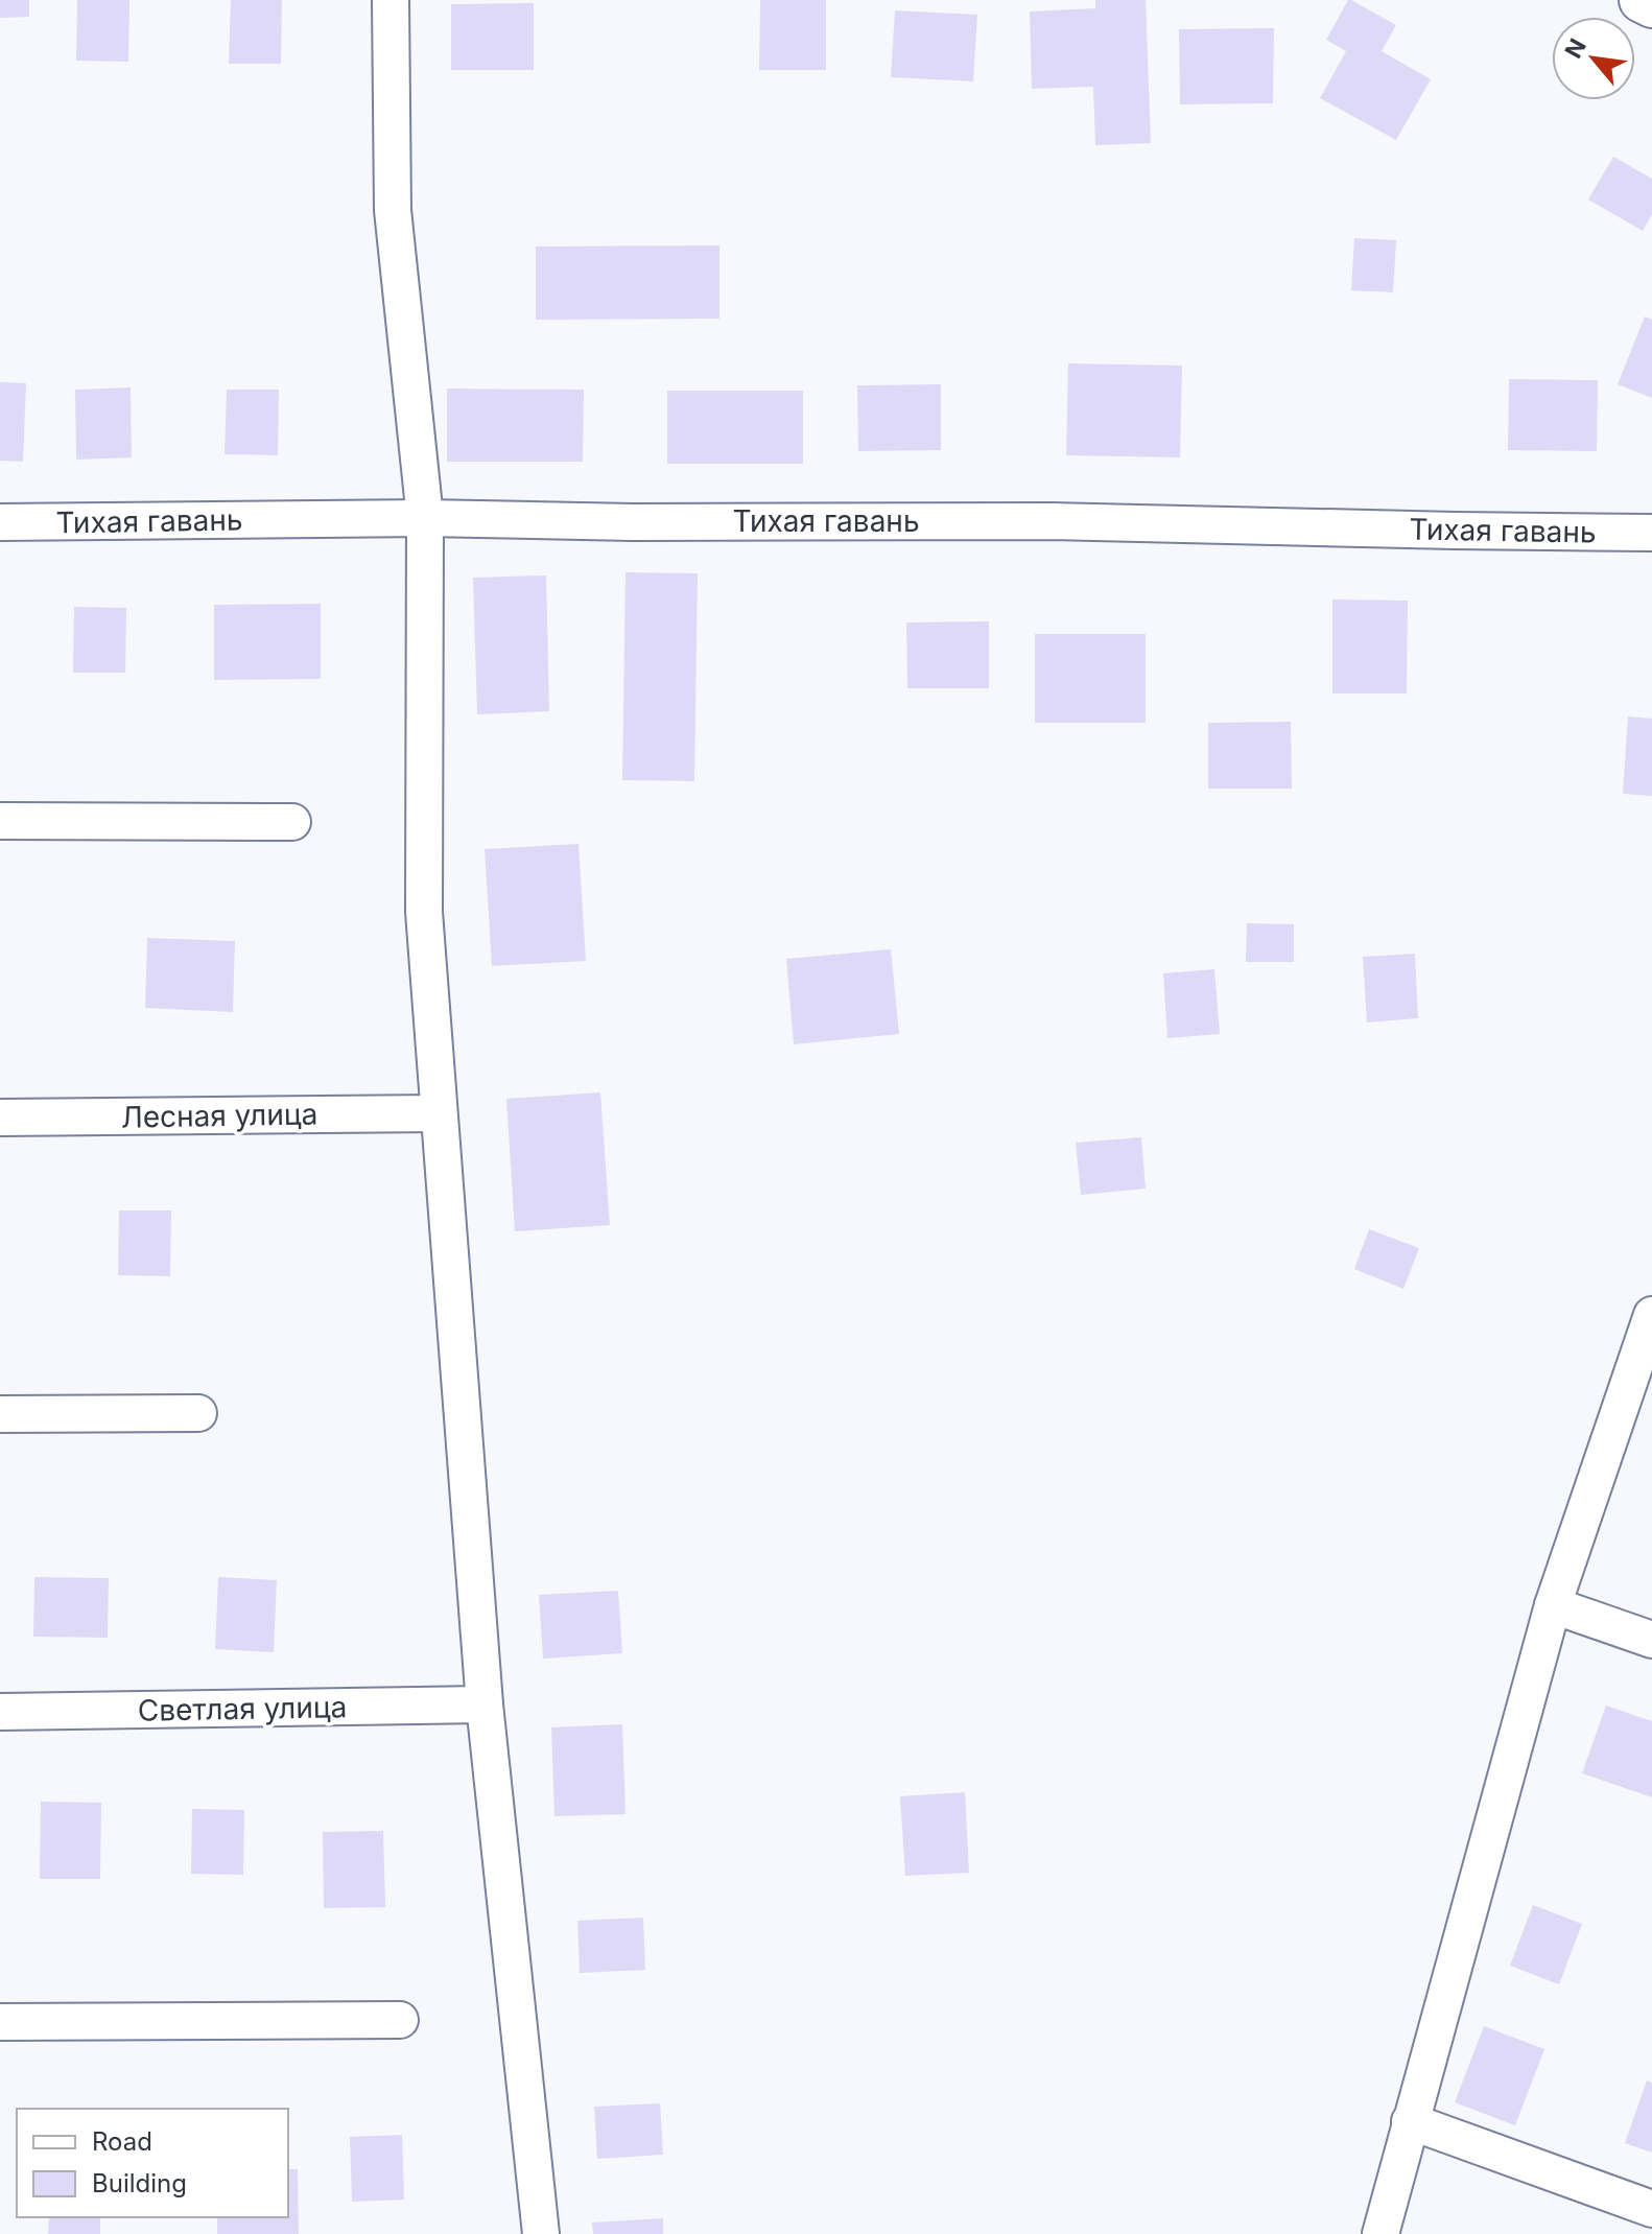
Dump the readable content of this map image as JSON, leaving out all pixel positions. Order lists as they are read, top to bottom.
{
  "streets": {
    "street": ["Тихая гавань", "Лесная улица", "Светлая улица"]
  },
  "legend": ["Road", "Building"],
  "north": "top left"
}
